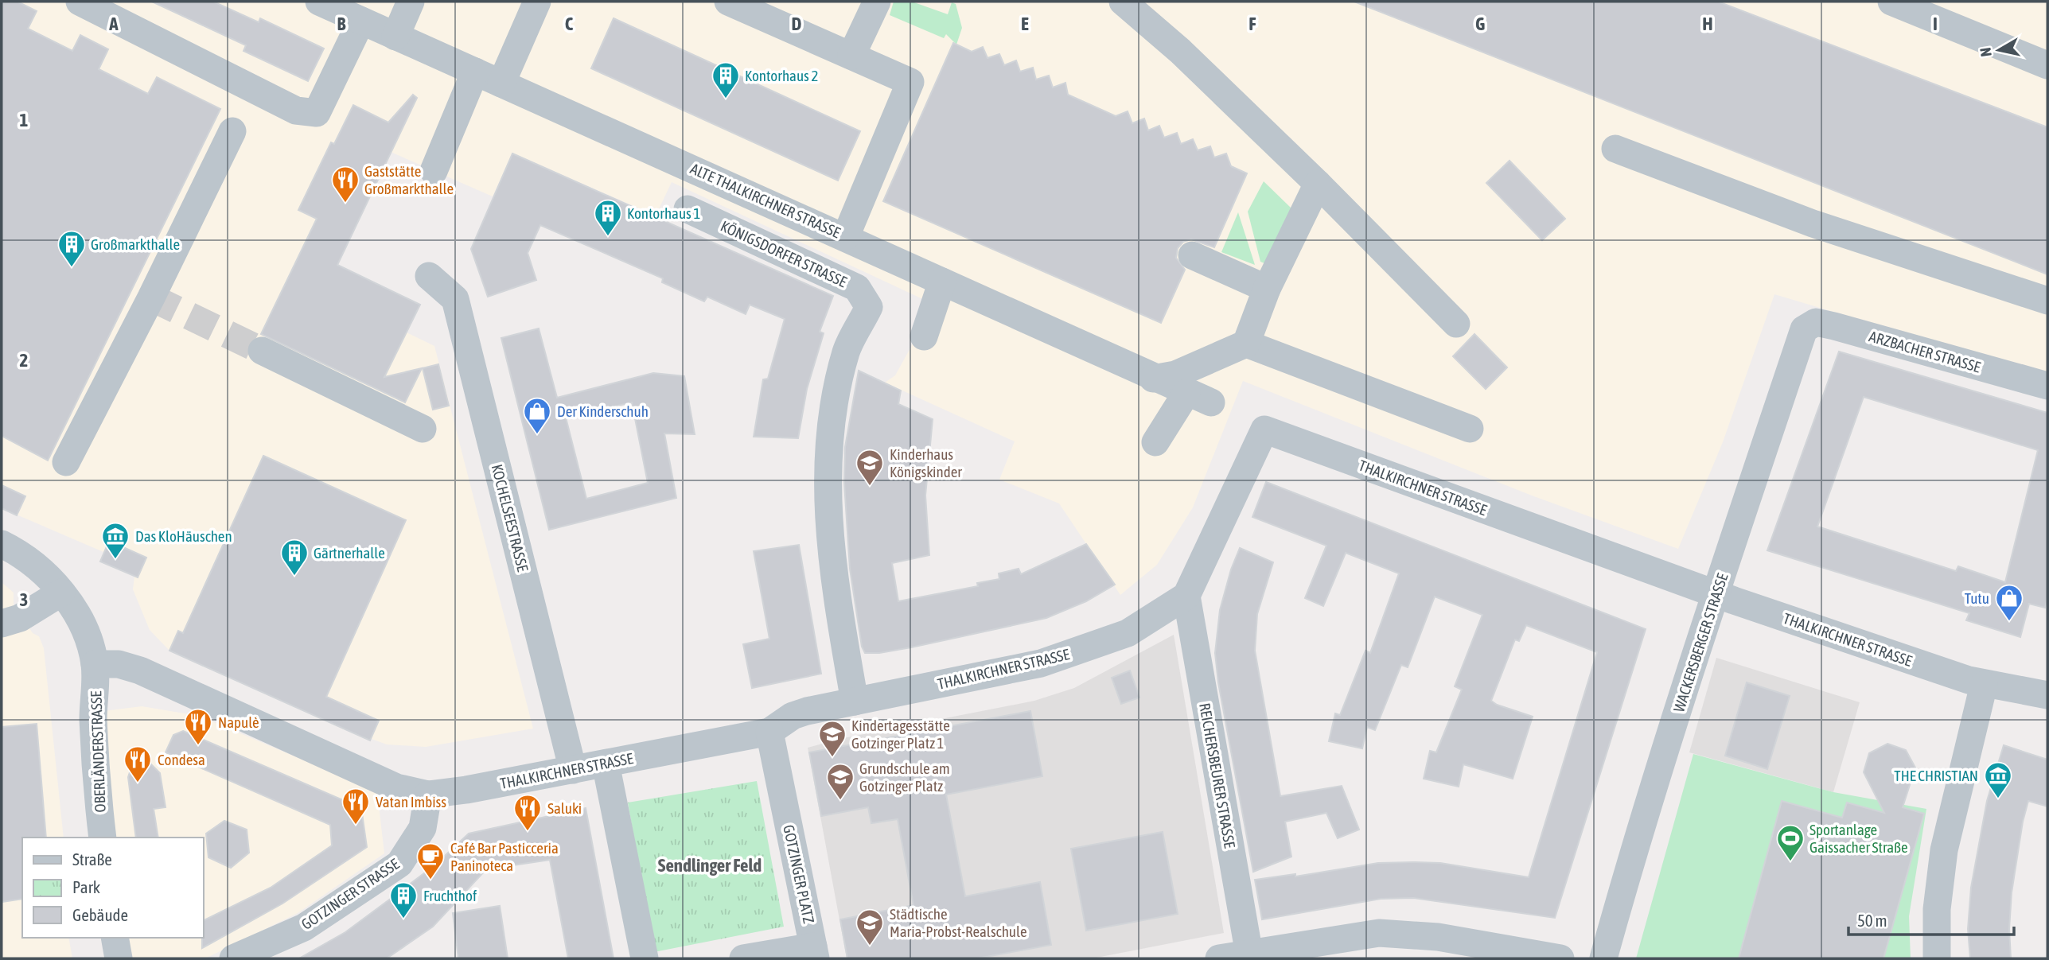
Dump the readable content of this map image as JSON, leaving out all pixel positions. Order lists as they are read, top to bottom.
{
  "streets": {
    "street": [
      "ALTE THALKIRCHNER STRASSE",
      "KÖNIGSDORFER STRASSE",
      "ARZBACHER STRASSE",
      "THALKIRCHNER STRASSE",
      "KOCHELSEESTRASSE",
      "WACKERSBERGER STRASSE",
      "OBERLÄNDERSTRASSE",
      "REICHERSBEURER STRASSE",
      "GOTZINGER PLATZ",
      "GOTZINGER STRASSE"
    ]
  },
  "crossings": [
    ["KÖNIGSDORFER STRASSE", "THALKIRCHNER STRASSE"],
    ["ARZBACHER STRASSE", "WACKERSBERGER STRASSE"],
    ["THALKIRCHNER STRASSE", "KOCHELSEESTRASSE"],
    ["THALKIRCHNER STRASSE", "WACKERSBERGER STRASSE"],
    ["THALKIRCHNER STRASSE", "OBERLÄNDERSTRASSE"],
    ["THALKIRCHNER STRASSE", "REICHERSBEURER STRASSE"],
    ["THALKIRCHNER STRASSE", "GOTZINGER PLATZ"],
    ["THALKIRCHNER STRASSE", "GOTZINGER STRASSE"]
  ],
  "districts": ["Sendlinger Feld"],
  "places": {
    "building": [
      "Kontorhaus 2",
      "Kontorhaus 1",
      "Großmarkthalle",
      "Gärtnerhalle",
      "Fruchthof"
    ],
    "restaurant": [
      "Gaststätte Großmarkthalle",
      "Napulè",
      "Condesa",
      "Vatan Imbiss",
      "Saluki"
    ],
    "shop": ["Der Kinderschuh", "Tutu"],
    "school or university": [
      "Kinderhaus Königskinder",
      "Kindertagesstätte Gotzinger Platz 1",
      "Grundschule am Gotzinger Platz",
      "Städtische Maria-Probst-Realschule"
    ],
    "museum": ["Das KloHäuschen", "THE CHRISTIAN"],
    "sports": ["Sportanlage Gaissacher Straße"],
    "cafe": ["Café Bar Pasticceria Paninoteca"]
  },
  "legend": ["Straße", "Park", "Gebäude"],
  "scale_bar": "50 m",
  "north": "left",
  "grid": {
    "columns": [
      "A",
      "B",
      "C",
      "D",
      "E",
      "F",
      "G",
      "H",
      "I"
    ],
    "rows": ["1", "2", "3"]
  }
}
